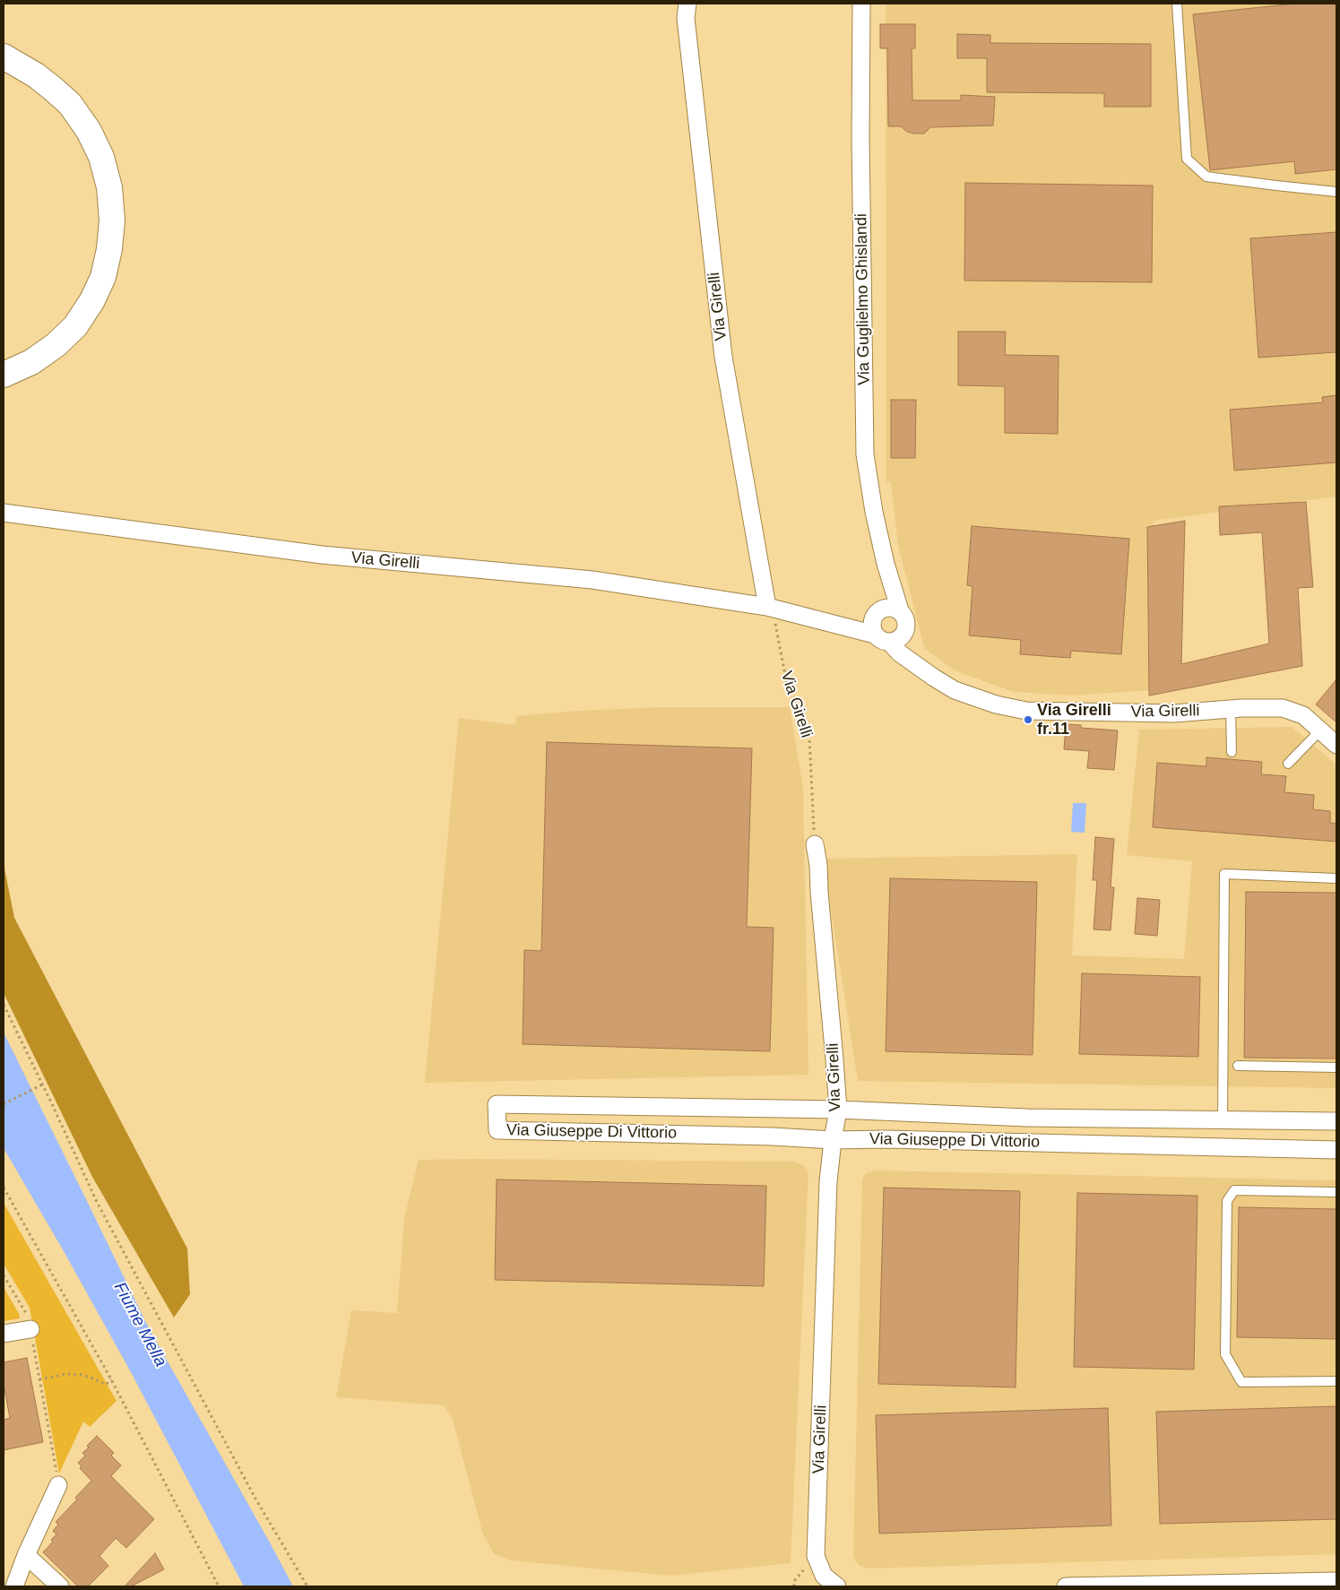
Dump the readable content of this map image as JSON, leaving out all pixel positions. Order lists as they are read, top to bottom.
{
  "streets": {
    "street": ["Via Guglielmo Ghislandi", "Via Girelli", "Via Giuseppe Di Vittorio"]
  },
  "crossings": [
    ["Via Guglielmo Ghislandi", "Via Girelli"],
    ["Via Girelli", "Via Giuseppe Di Vittorio"]
  ],
  "water": ["Fiume Mella"],
  "places": ["Via Girelli fr.11"]
}
